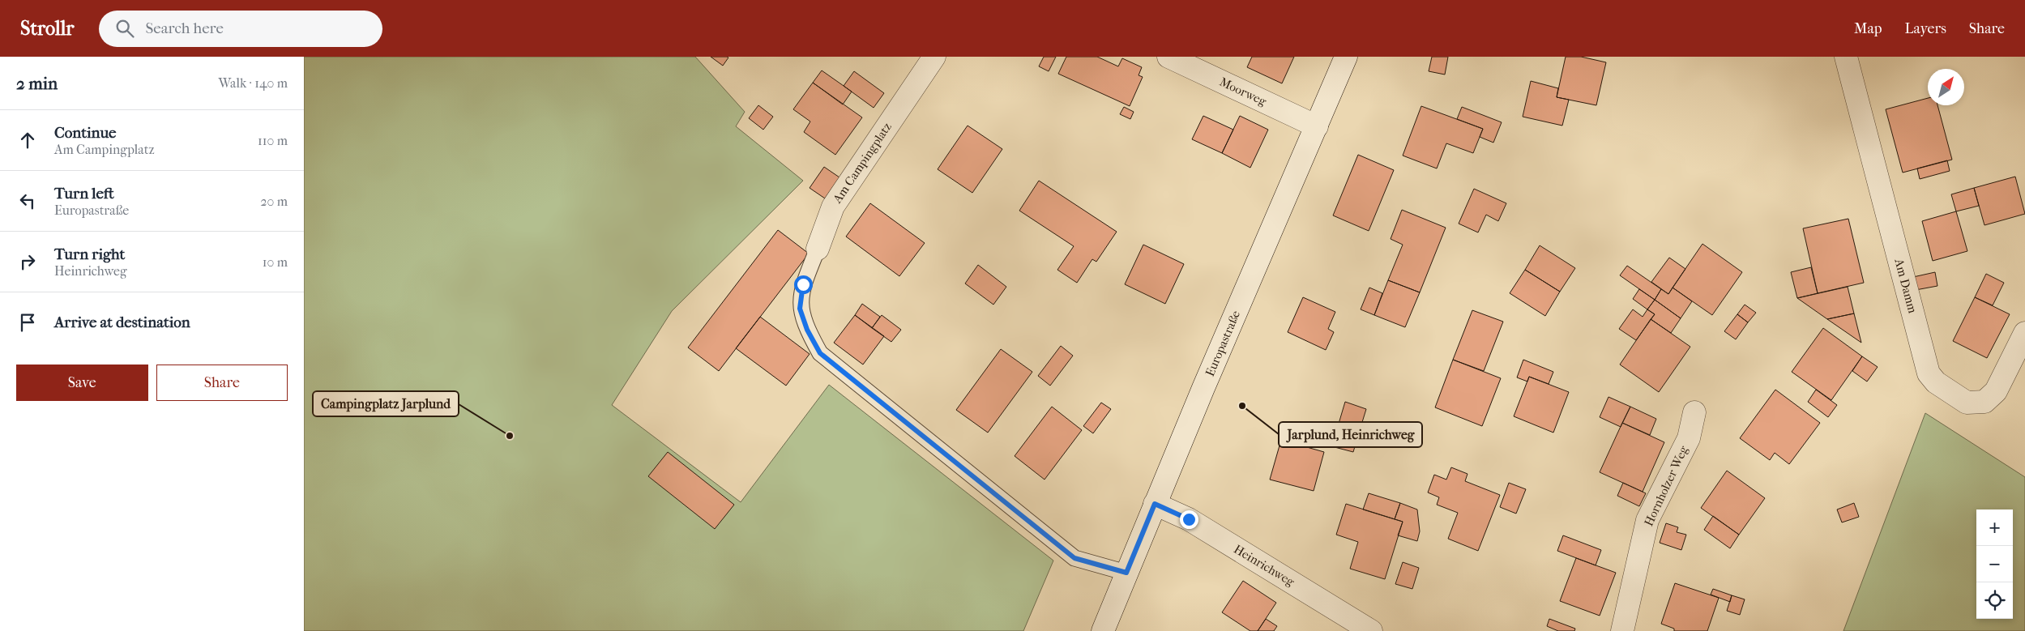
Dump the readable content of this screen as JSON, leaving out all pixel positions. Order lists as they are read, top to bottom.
{
  "streets": {
    "street": [
      "Moorweg",
      "Am Campingplatz",
      "Am Damm",
      "Europastraße",
      "Hornholzer Weg",
      "Heinrichweg"
    ]
  },
  "crossings": [
    ["Moorweg", "Europastraße"],
    ["Am Campingplatz", "Europastraße"],
    ["Europastraße", "Heinrichweg"]
  ],
  "places": ["Jarplund, Heinrichweg", "Campingplatz Jarplund"],
  "north": "top right",
  "page": {
    "header": "Strollr",
    "search": "Search here",
    "nav": ["Map", "Layers", "Share"],
    "heading": ["2 min", "Walk · 140 m"],
    "list": [
      ["Continue", "Am Campingplatz", "110 m"],
      ["Turn left", "Europastraße", "20 m"],
      ["Turn right", "Heinrichweg", "10 m"],
      "Arrive at destination"
    ],
    "buttons": ["Save", "Share"],
    "map_buttons": ["+", "−"]
  }
}
